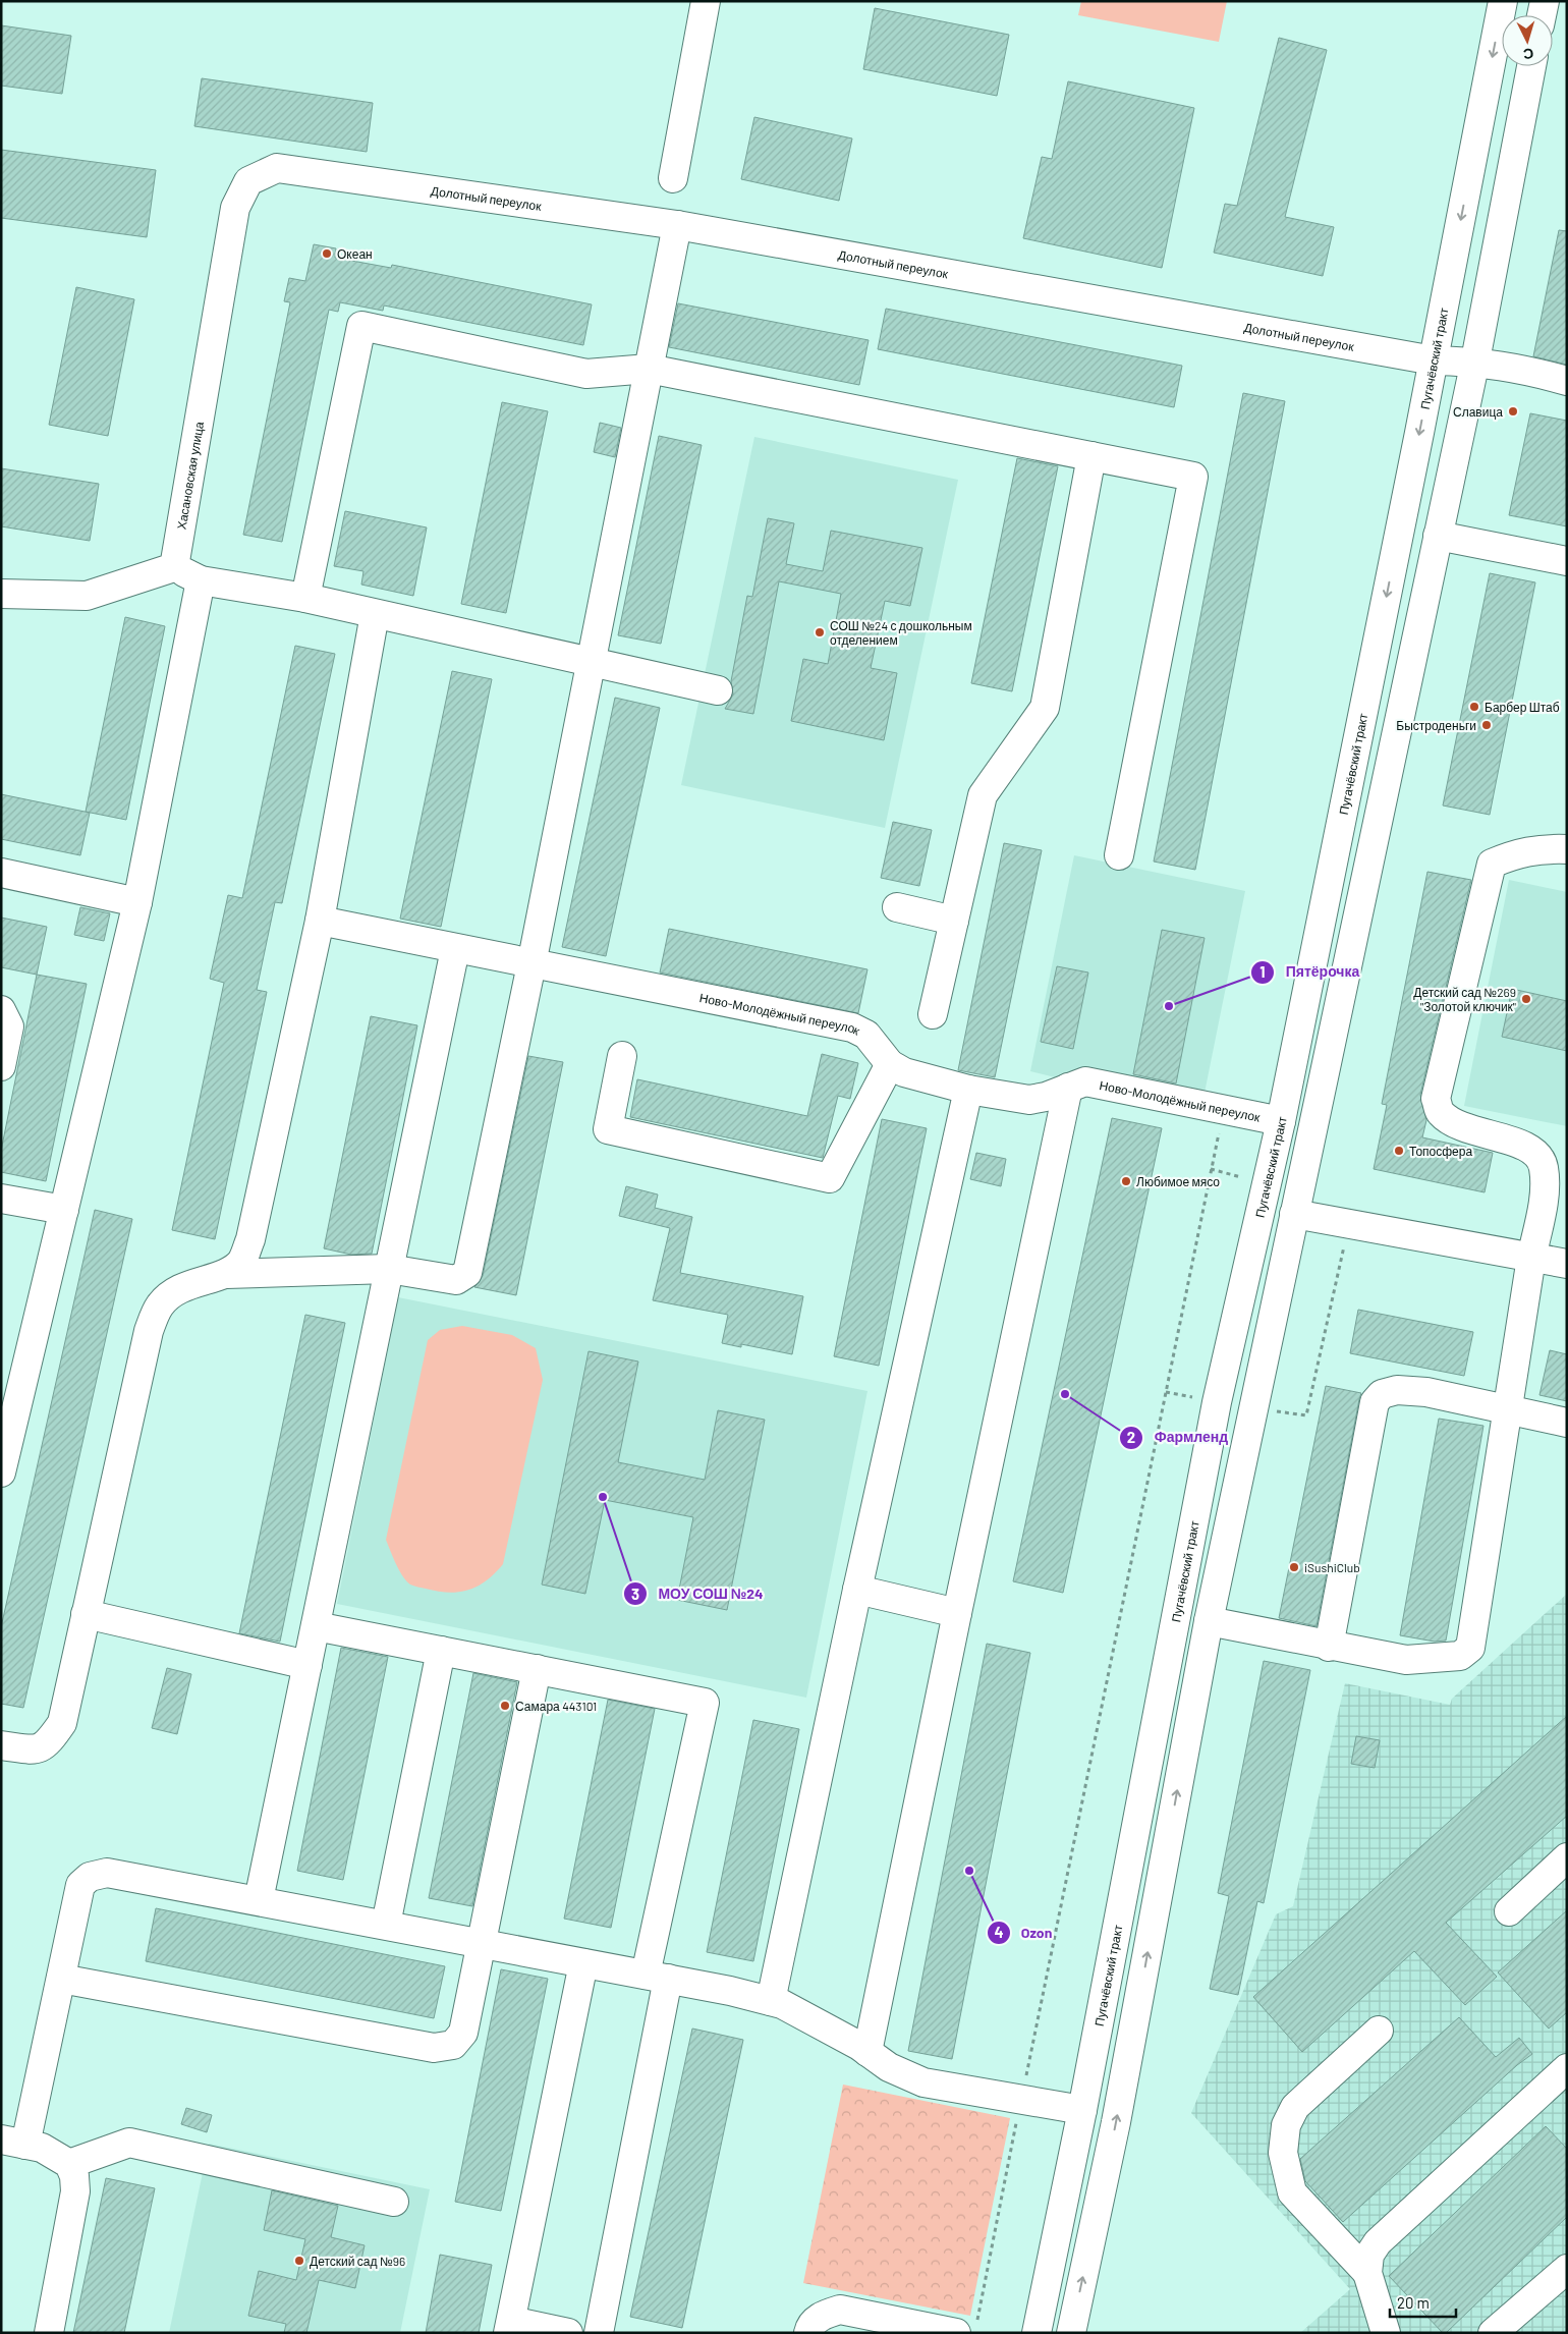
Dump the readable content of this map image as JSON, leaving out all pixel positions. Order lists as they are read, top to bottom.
{
  "streets": {
    "main road": [
      "Долотный переулок",
      "Пугачёвский тракт",
      "Хасановская улица",
      "Ново-Молодёжный переулок"
    ]
  },
  "crossings": [
    ["Долотный переулок", "Пугачёвский тракт"],
    ["Долотный переулок", "Хасановская улица"],
    ["Пугачёвский тракт", "Ново-Молодёжный переулок"]
  ],
  "places": [
    "Океан",
    "Славица",
    "СОШ №24 с дошкольным отделением",
    "Барбер Штаб",
    "Быстроденьги",
    "Детский сад №269 \"Золотой ключик\"",
    "Пятёрочка",
    "Топосфера",
    "Любимое мясо",
    "Фармленд",
    "МОУ СОШ №24",
    "iSushiClub",
    "Самара 443101",
    "Ozon",
    "Детский сад №96"
  ],
  "scale_bar": "20 m",
  "north": "bottom"
}
